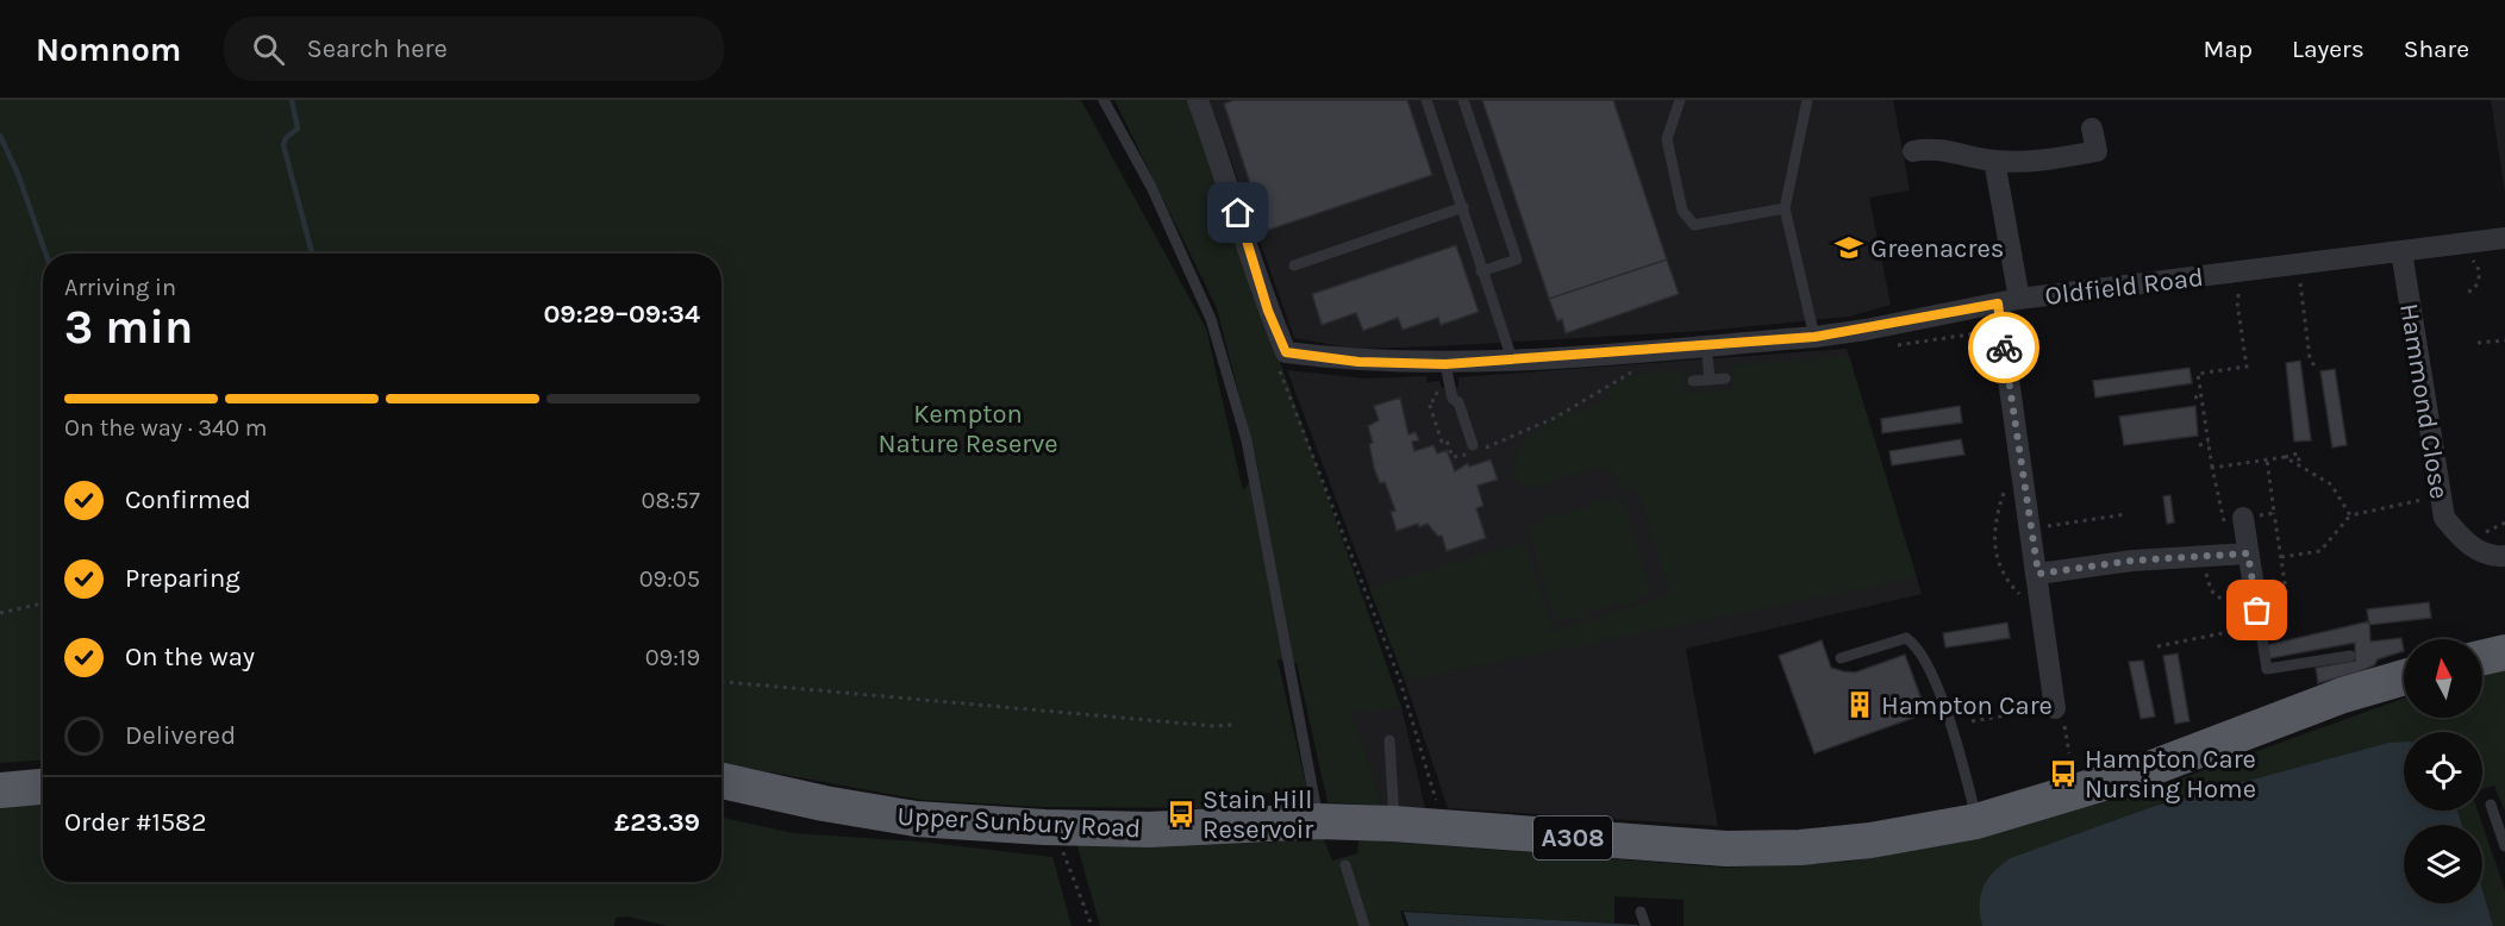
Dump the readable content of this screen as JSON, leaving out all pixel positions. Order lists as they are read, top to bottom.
{
  "streets": {
    "highway": ["Upper Sunbury Road", "A308"],
    "street": ["Oldfield Road", "Hammond Close"]
  },
  "crossings": [
    ["Oldfield Road", "Hammond Close"]
  ],
  "parks": ["Kempton Nature Reserve"],
  "places": {
    "school or university": ["Greenacres"],
    "building": ["Hampton Care"],
    "bus stop": ["Hampton Care Nursing Home", "Stain Hill Reservoir"]
  },
  "north": "top",
  "page": {
    "header": "Nomnom",
    "search": "Search here",
    "nav": ["Map", "Layers", "Share"],
    "heading": ["3 min", "Arriving in", "09:29–09:34"],
    "panel": ["Order #1582", "£23.39"],
    "bar": "On the way · 340 m",
    "list": [
      ["Confirmed", "08:57"],
      ["Preparing", "09:05"],
      ["On the way", "09:19"],
      "Delivered"
    ]
  }
}
